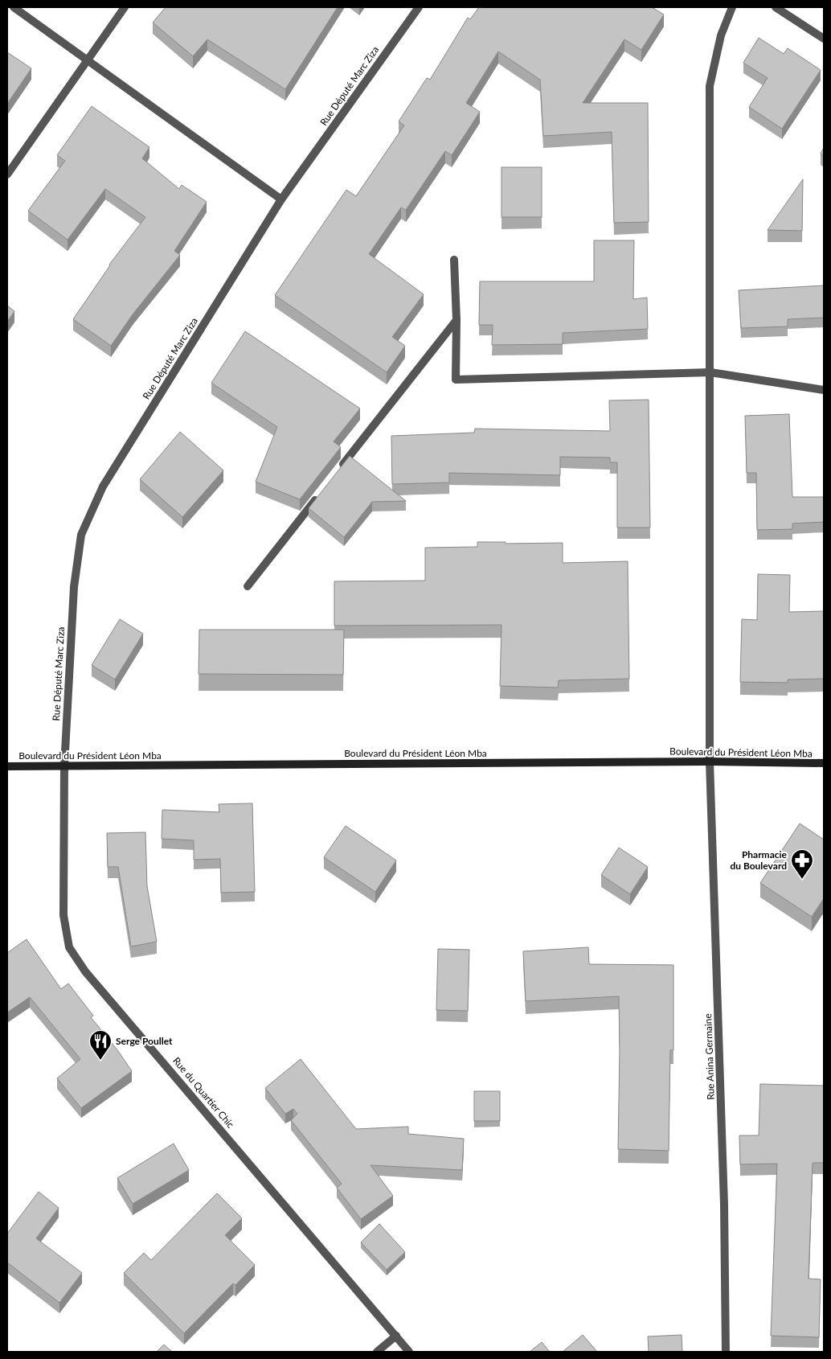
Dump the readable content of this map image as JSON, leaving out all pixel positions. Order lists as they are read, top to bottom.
{
  "streets": {
    "street": [
      "Rue Député Marc Ziza",
      "Boulevard du Président Léon Mba",
      "Rue Anina Germaine",
      "Rue du Quartier Chic"
    ]
  },
  "crossings": [
    ["Rue Député Marc Ziza", "Boulevard du Président Léon Mba"],
    ["Rue Député Marc Ziza", "Rue du Quartier Chic"],
    ["Boulevard du Président Léon Mba", "Rue Anina Germaine"],
    ["Boulevard du Président Léon Mba", "Rue du Quartier Chic"]
  ],
  "places": {
    "pharmacy": ["Pharmacie du Boulevard"],
    "restaurant": ["Serge Poullet"]
  }
}
